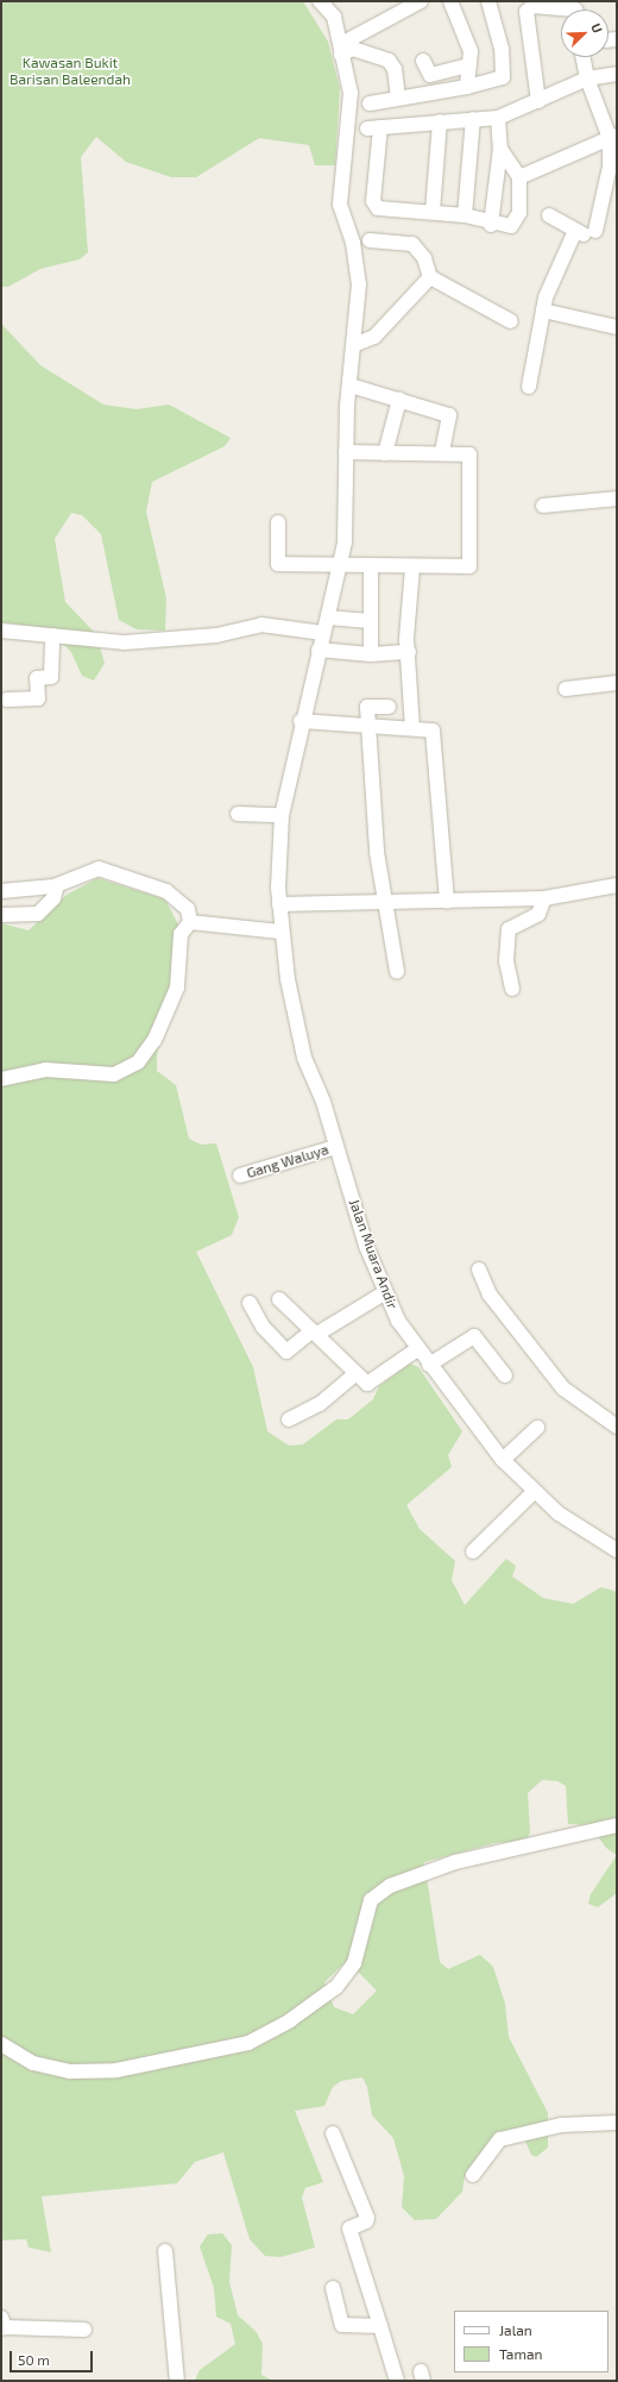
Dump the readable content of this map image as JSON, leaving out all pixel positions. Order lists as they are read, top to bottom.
{
  "streets": {
    "street": ["Gang Waluya", "Jalan Muara Andir"]
  },
  "crossings": [
    ["Gang Waluya", "Jalan Muara Andir"]
  ],
  "parks": ["Kawasan Bukit Barisan Baleendah"],
  "legend": ["Jalan", "Taman"],
  "scale_bar": "50 m",
  "north": "top right"
}
